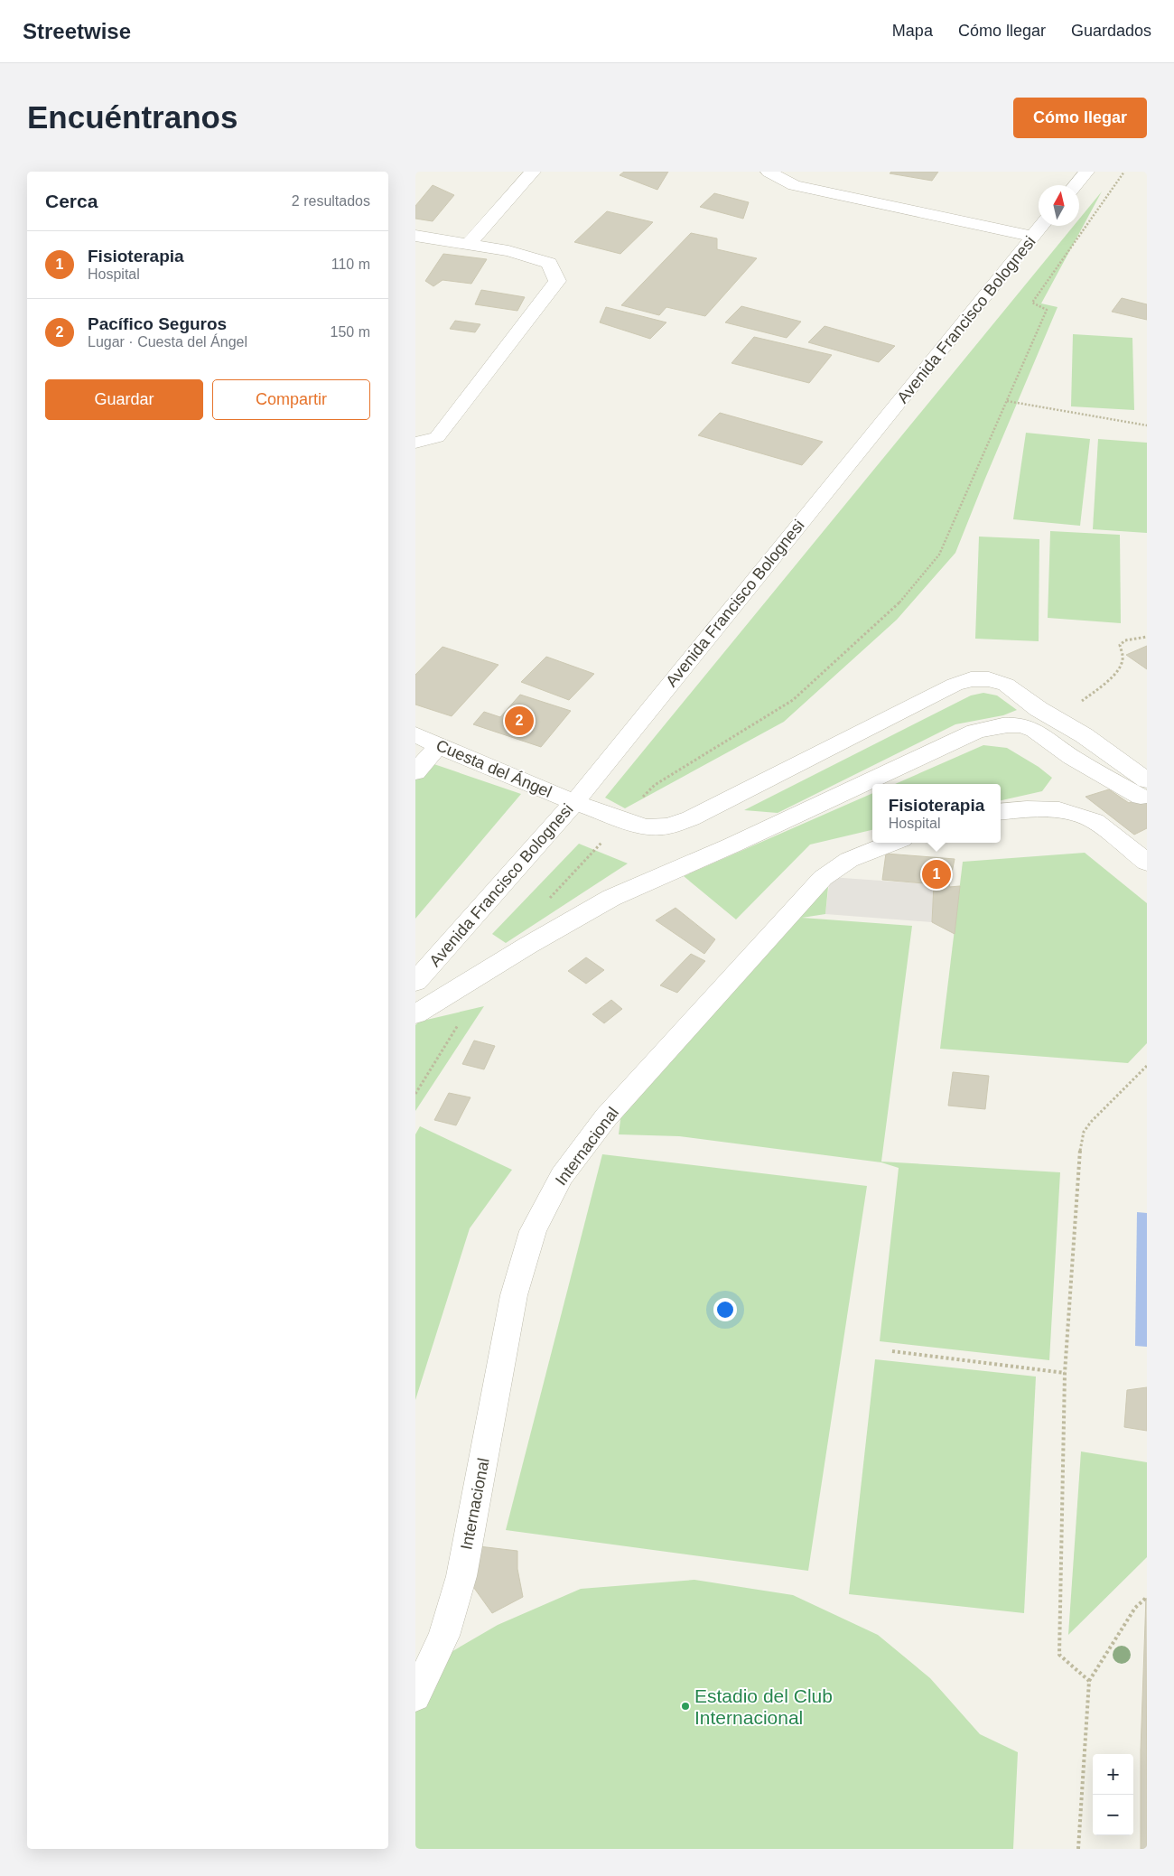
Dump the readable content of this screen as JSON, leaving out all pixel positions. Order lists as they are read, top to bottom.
{
  "streets": {
    "street": ["Avenida Francisco Bolognesi", "Cuesta del Ángel", "Internacional"]
  },
  "crossings": [
    ["Avenida Francisco Bolognesi", "Cuesta del Ángel"]
  ],
  "places": ["Estadio del Club Internacional"],
  "north": "top",
  "page": {
    "header": "Streetwise",
    "nav": ["Mapa", "Cómo llegar", "Guardados"],
    "buttons": [
      "Cómo llegar",
      ["Guardar", "Compartir"]
    ],
    "title": "Encuéntranos",
    "heading": ["Cerca", "2 resultados"],
    "list": [
      {
        "mark": "1",
        "name": "Fisioterapia",
        "note": "Hospital",
        "value": "110 m"
      },
      {
        "mark": "2",
        "name": "Pacífico Seguros",
        "note": "Lugar · Cuesta del Ángel",
        "value": "150 m"
      }
    ],
    "pins": ["2", "1"],
    "popup": ["Fisioterapia", "Hospital"],
    "map_buttons": ["+", "−"]
  }
}
